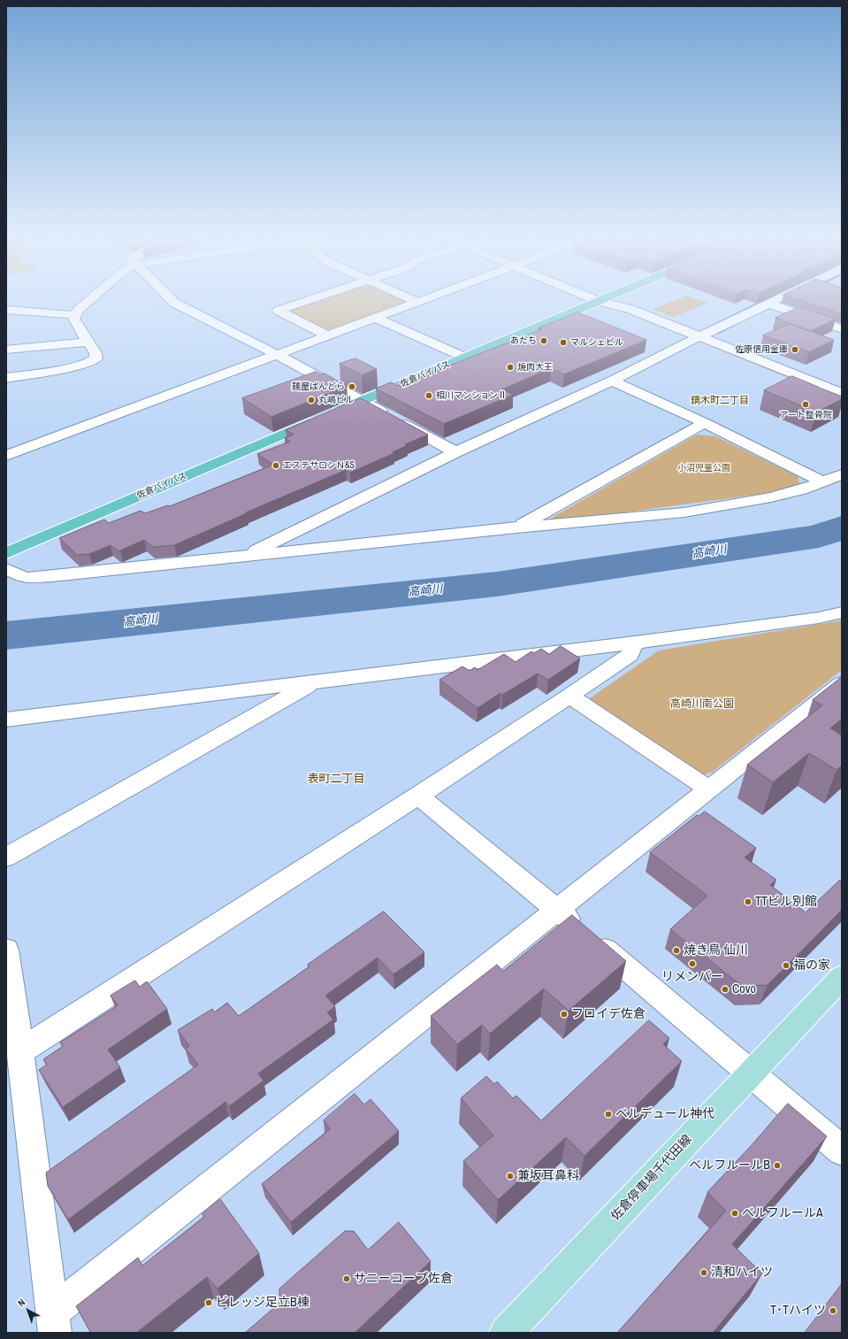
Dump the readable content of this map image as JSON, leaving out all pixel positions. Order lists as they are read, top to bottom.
{
  "streets": {
    "highway": ["佐倉バイパス"],
    "main road": ["佐倉停車場千代田線"]
  },
  "districts": ["鏑木町二丁目", "表町二丁目"],
  "water": ["高崎川"],
  "parks": ["小沼児童公園", "高崎川南公園"],
  "places": [
    "あだち",
    "マルシェビル",
    "佐原信用金庫",
    "焼肉大王",
    "麺屋ぱんどら",
    "相川マンションⅡ",
    "丸嶋ビル",
    "アート整骨院",
    "エステサロンＮ&S",
    "TTビル別館",
    "焼き鳥 仙川",
    "リメンバー",
    "福の家",
    "Covo",
    "フロイデ佐倉",
    "ベルデュール神代",
    "ベルフルールB",
    "兼坂耳鼻科",
    "ベルフルールA",
    "清和ハイツ",
    "サニーコープ佐倉",
    "ビレッジ足立B棟",
    "T･Tハイツ"
  ],
  "north": "top left"
}
